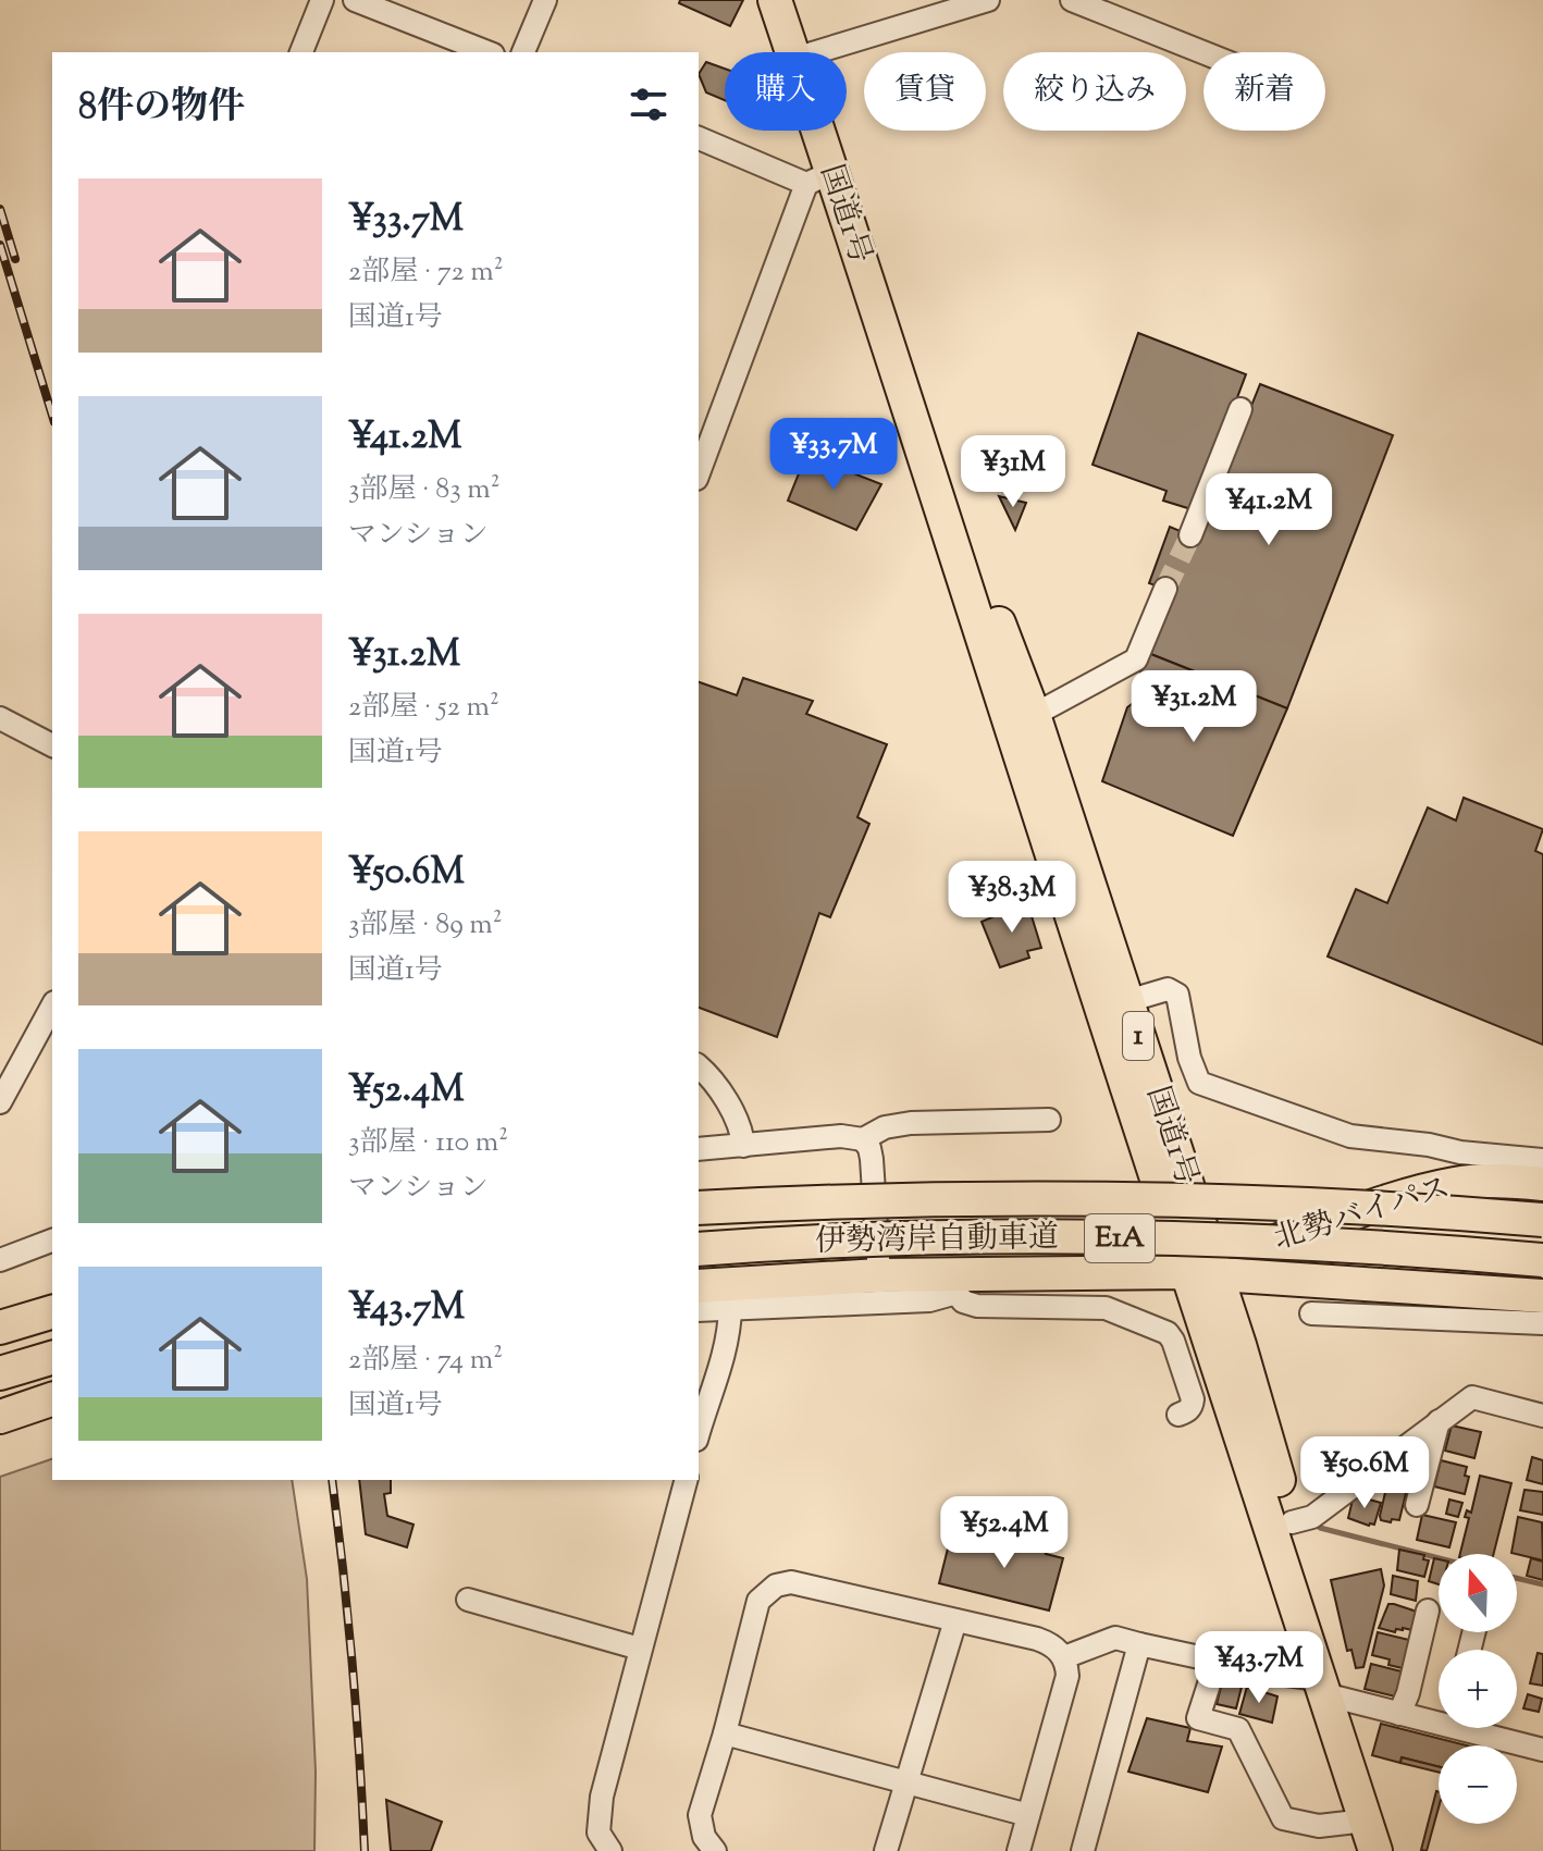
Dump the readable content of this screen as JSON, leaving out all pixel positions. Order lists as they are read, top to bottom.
{
  "streets": {
    "highway": [
      "国道1号",
      "1",
      "北勢バイパス",
      "E1A",
      "伊勢湾岸自動車道"
    ]
  },
  "crossings": [
    ["国道1号", "北勢バイパス"]
  ],
  "north": "top",
  "page": {
    "chip": [
      "購入",
      "賃貸",
      "絞り込み",
      "新着"
    ],
    "heading": "8件の物件",
    "list": [
      {
        "name": "¥33.7M",
        "note": "2部屋 · 72 m² · 国道1号"
      },
      {
        "name": "¥41.2M",
        "note": "3部屋 · 83 m² · マンション"
      },
      {
        "name": "¥31.2M",
        "note": "2部屋 · 52 m² · 国道1号"
      },
      {
        "name": "¥50.6M",
        "note": "3部屋 · 89 m² · 国道1号"
      },
      {
        "name": "¥52.4M",
        "note": "3部屋 · 110 m² · マンション"
      },
      {
        "name": "¥43.7M",
        "note": "2部屋 · 74 m² · 国道1号"
      }
    ],
    "price": [
      "¥33.7M",
      "¥31M",
      "¥41.2M",
      "¥31.2M",
      "¥38.3M",
      "¥50.6M",
      "¥52.4M",
      "¥43.7M"
    ],
    "map_buttons": ["+", "−"]
  }
}
